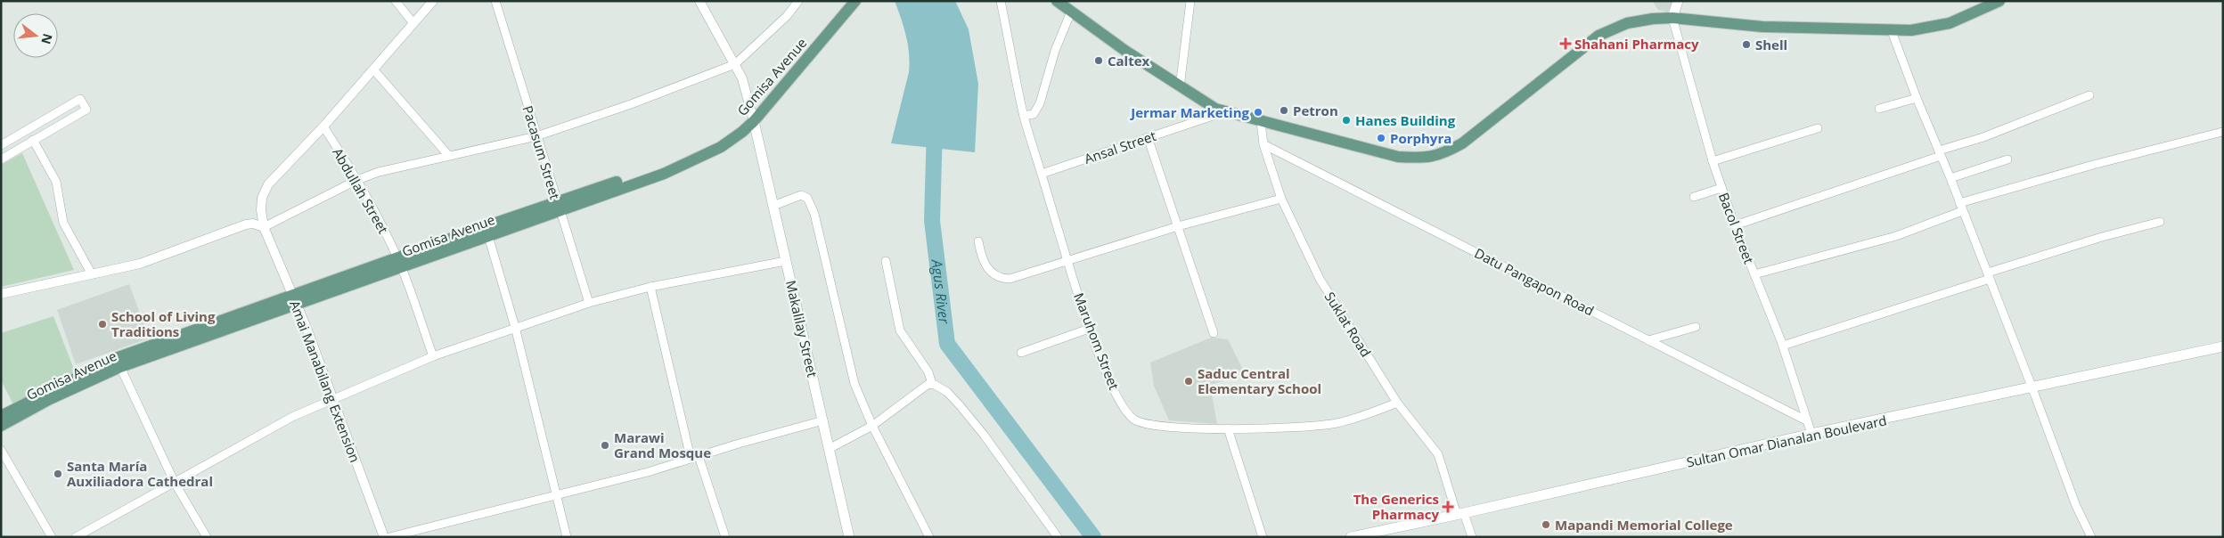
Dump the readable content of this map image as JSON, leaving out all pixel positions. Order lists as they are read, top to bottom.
{
  "streets": {
    "main road": ["Gomisa Avenue", "Makalilay Street", "Sultan Omar Dianalan Boulevard"],
    "street": [
      "Ansal Street",
      "Pacasum Street",
      "Abdullah Street",
      "Bacol Street",
      "Datu Pangapon Road",
      "Suklat Road",
      "Maruhom Street",
      "Amai Manabilang Extension"
    ]
  },
  "crossings": [
    ["Gomisa Avenue", "Pacasum Street"],
    ["Gomisa Avenue", "Abdullah Street"],
    ["Gomisa Avenue", "Makalilay Street"],
    ["Gomisa Avenue", "Amai Manabilang Extension"],
    ["Ansal Street", "Maruhom Street"],
    ["Abdullah Street", "Amai Manabilang Extension"],
    ["Bacol Street", "Datu Pangapon Road"],
    ["Bacol Street", "Sultan Omar Dianalan Boulevard"],
    ["Datu Pangapon Road", "Suklat Road"],
    ["Suklat Road", "Maruhom Street"],
    ["Suklat Road", "Sultan Omar Dianalan Boulevard"]
  ],
  "water": ["Agus River"],
  "places": {
    "health": ["Shahani Pharmacy", "The Generics Pharmacy"],
    "other": [
      "Shell",
      "Caltex",
      "Petron",
      "Jermar Marketing",
      "Hanes Building",
      "Porphyra",
      "School of Living Traditions",
      "Saduc Central Elementary School",
      "Marawi Grand Mosque",
      "Santa María Auxiliadora Cathedral",
      "Mapandi Memorial College"
    ]
  },
  "north": "right"
}
